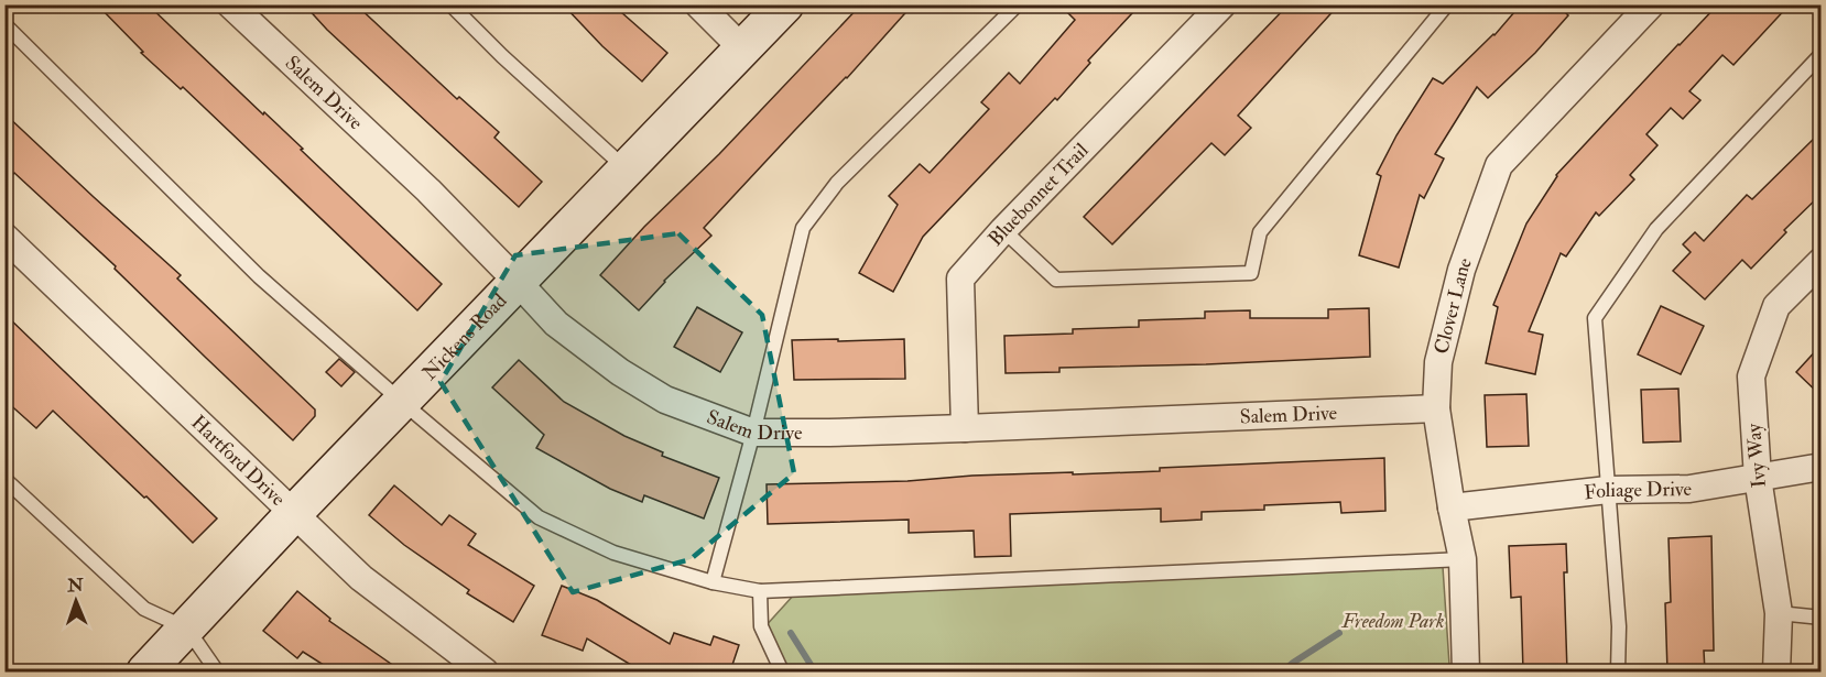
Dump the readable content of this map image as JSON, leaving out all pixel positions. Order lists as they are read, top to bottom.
{
  "streets": {
    "street": [
      "Salem Drive",
      "Bluebonnet Trail",
      "Clover Lane",
      "Nickens Road",
      "Ivy Way",
      "Hartford Drive",
      "Foliage Drive"
    ]
  },
  "crossings": [
    ["Salem Drive", "Bluebonnet Trail"],
    ["Salem Drive", "Clover Lane"],
    ["Salem Drive", "Nickens Road"],
    ["Clover Lane", "Foliage Drive"],
    ["Nickens Road", "Hartford Drive"],
    ["Ivy Way", "Foliage Drive"]
  ],
  "parks": ["Freedom Park"],
  "north": "top"
}
